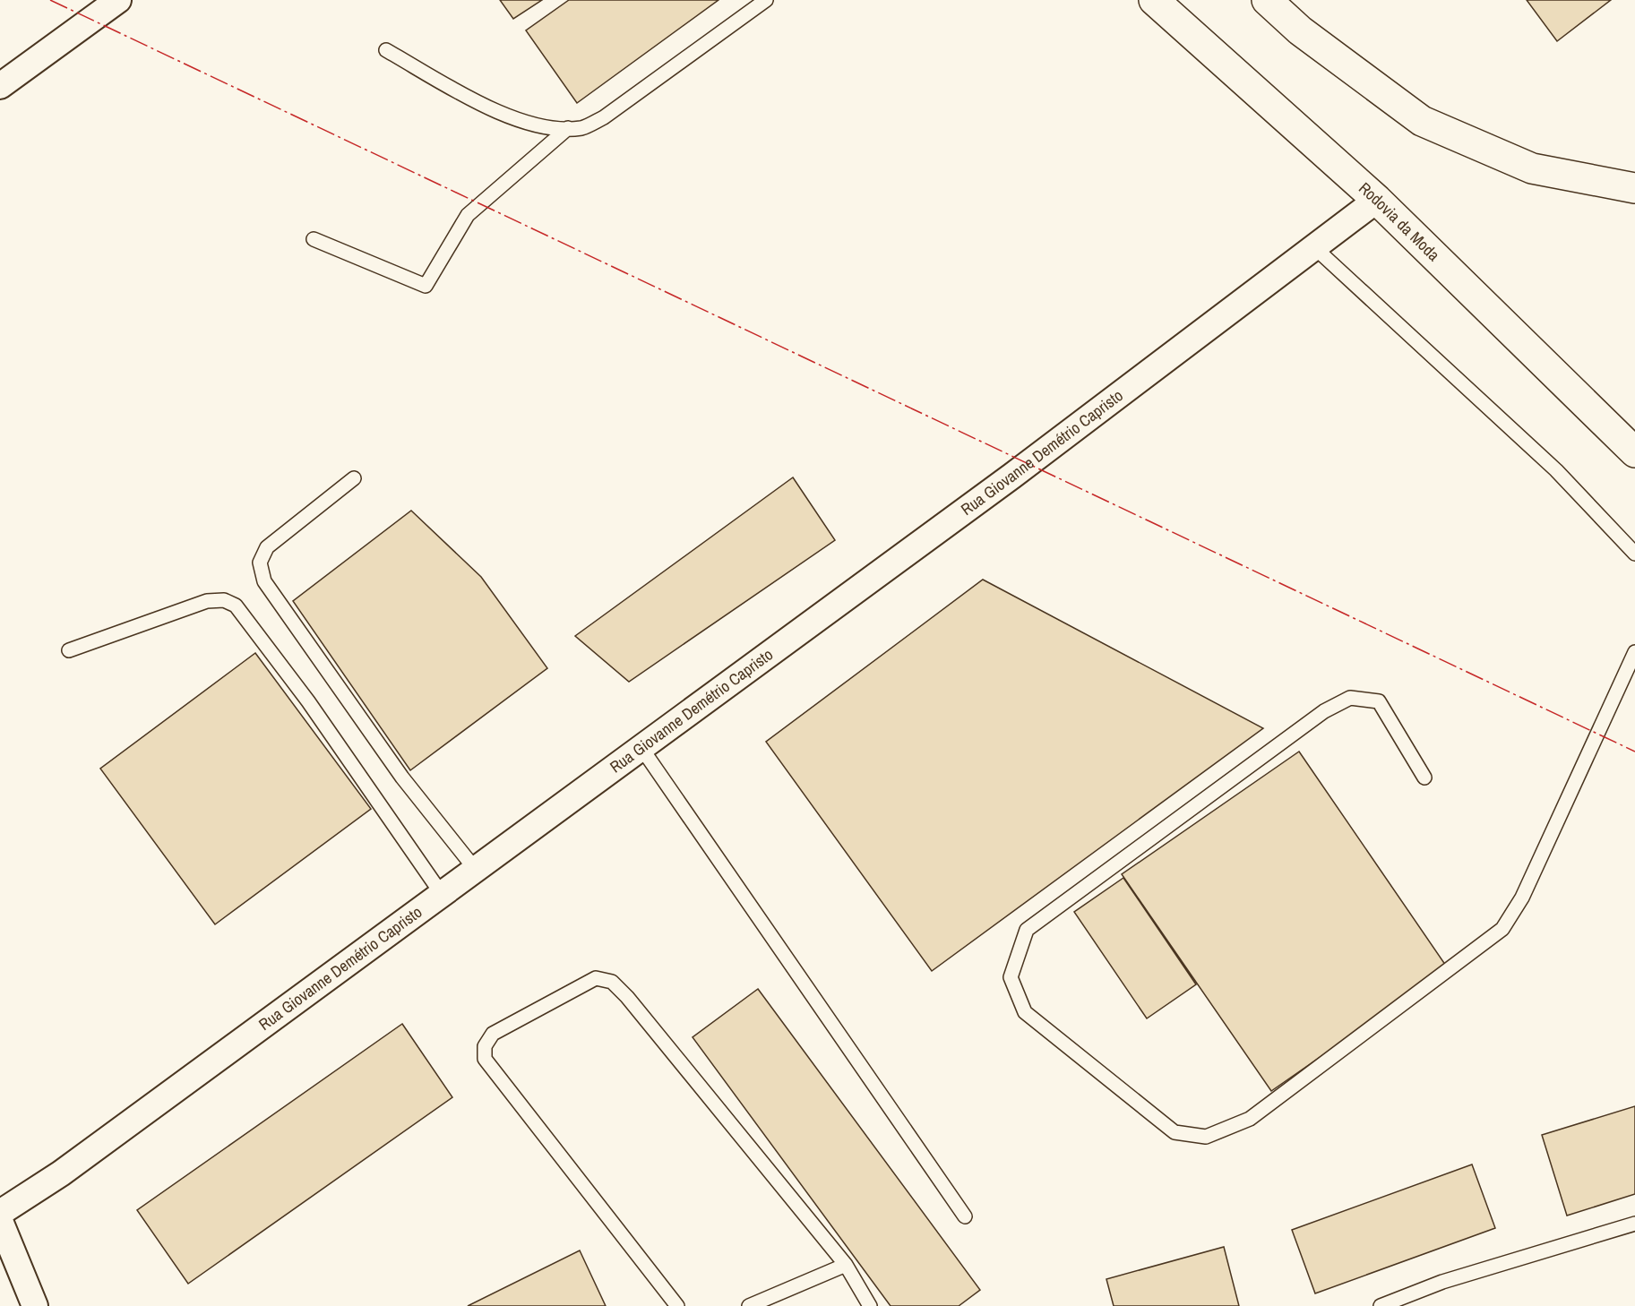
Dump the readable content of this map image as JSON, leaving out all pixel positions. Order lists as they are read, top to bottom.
{
  "streets": {
    "highway": ["Rodovia da Moda"],
    "street": ["Rua Giovanne Demétrio Capristo"]
  },
  "crossings": [
    ["Rodovia da Moda", "Rua Giovanne Demétrio Capristo"]
  ]
}
